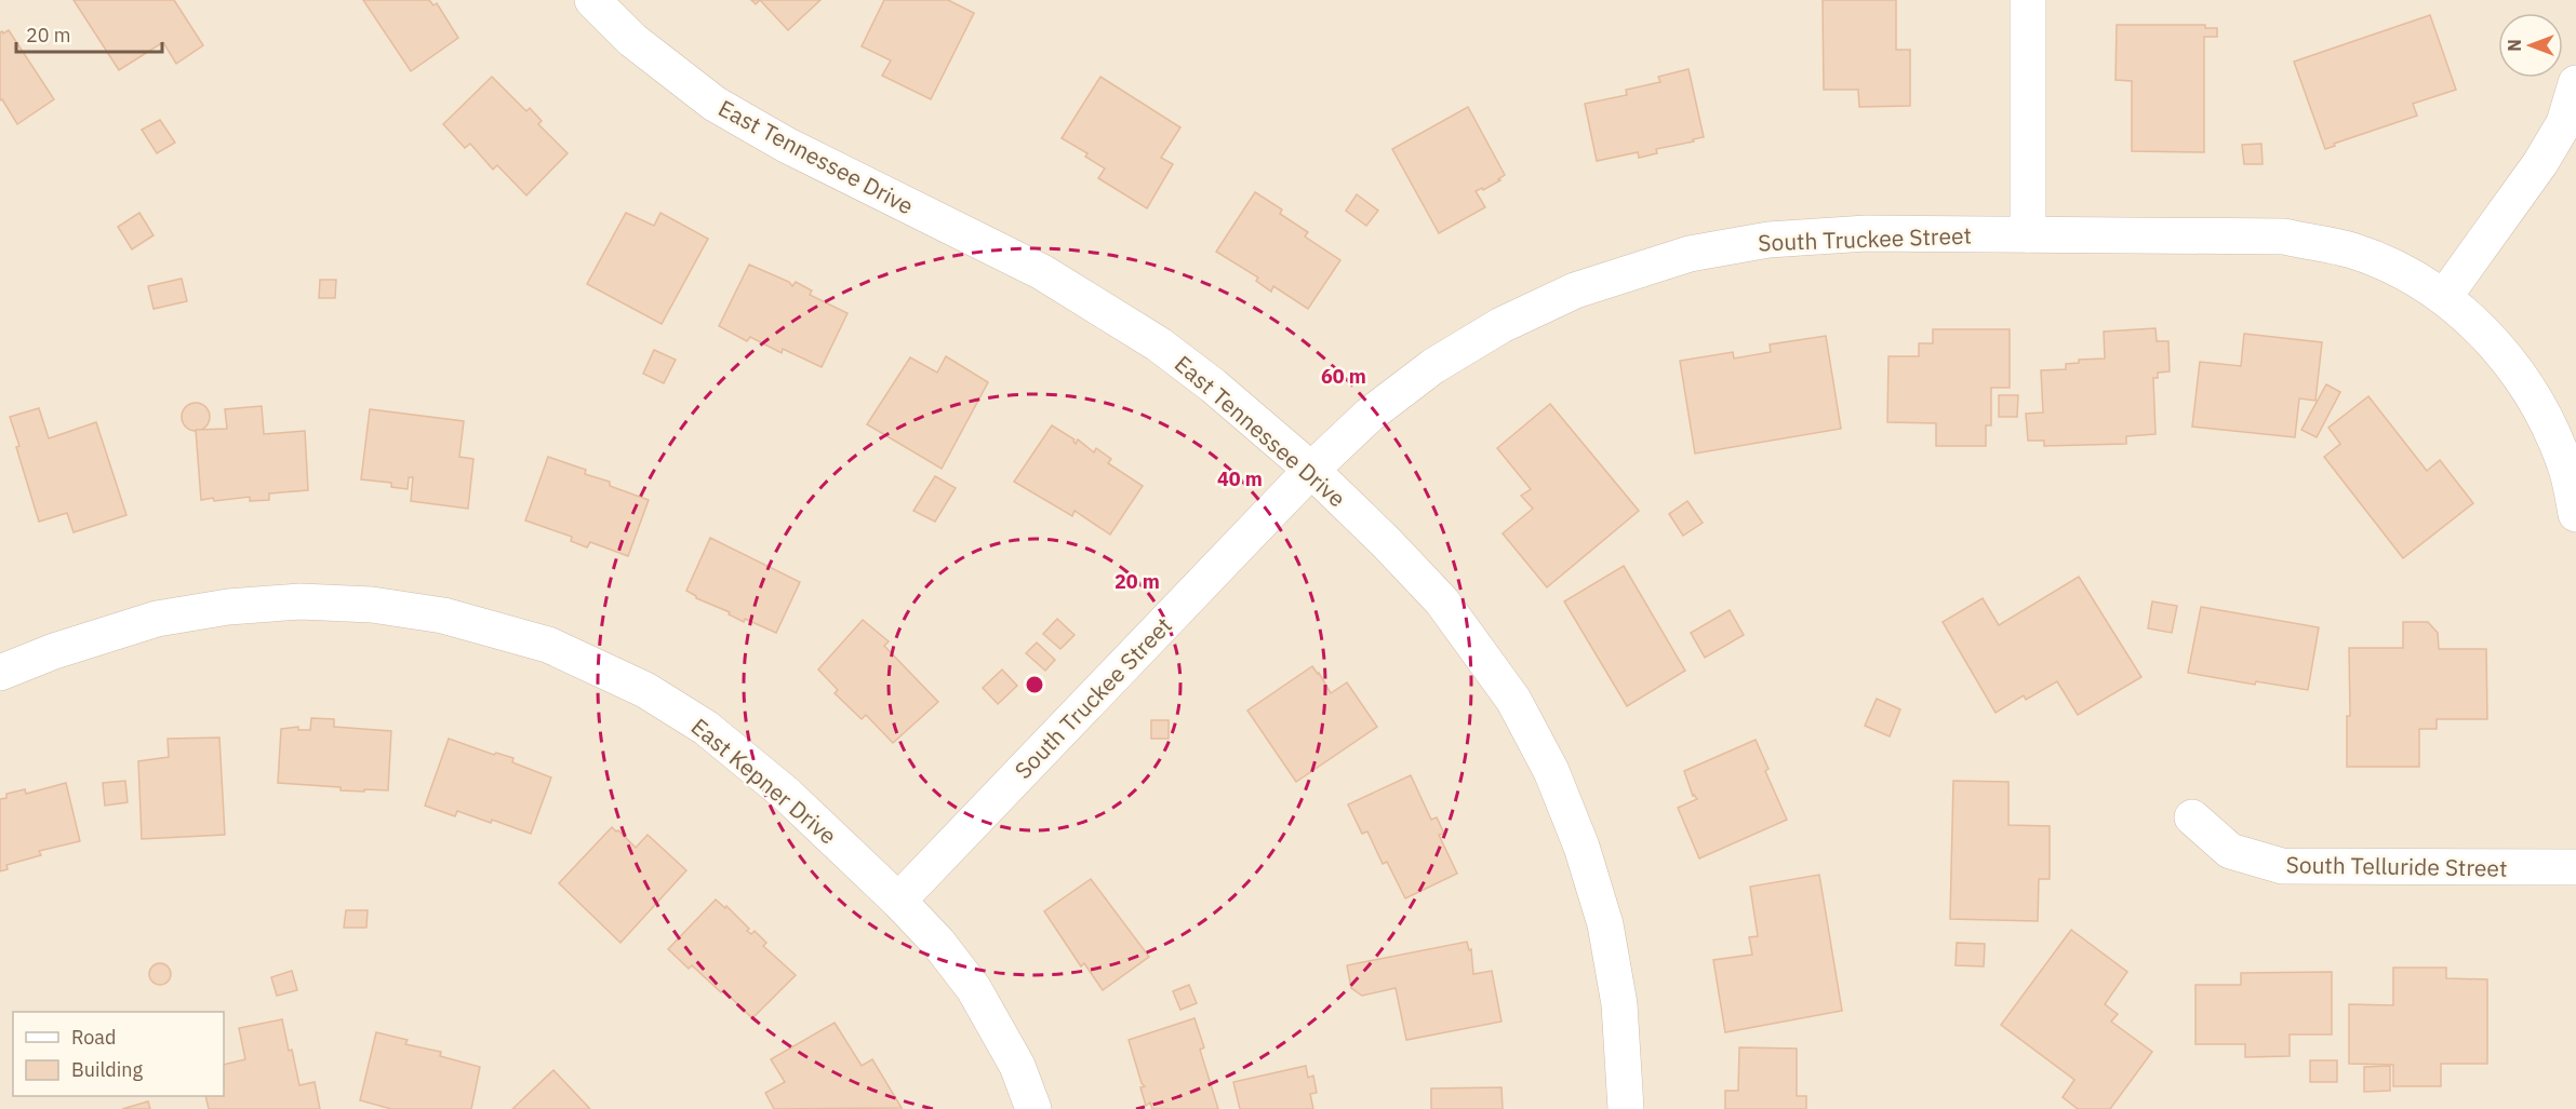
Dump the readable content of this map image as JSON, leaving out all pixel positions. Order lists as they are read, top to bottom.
{
  "streets": {
    "street": [
      "East Tennessee Drive",
      "South Truckee Street",
      "East Kepner Drive",
      "South Telluride Street"
    ]
  },
  "crossings": [
    ["East Tennessee Drive", "South Truckee Street"],
    ["South Truckee Street", "East Kepner Drive"]
  ],
  "legend": ["Road", "Building"],
  "scale_bar": "20 m",
  "north": "left",
  "rings": ["60 m", "40 m", "20 m"]
}
